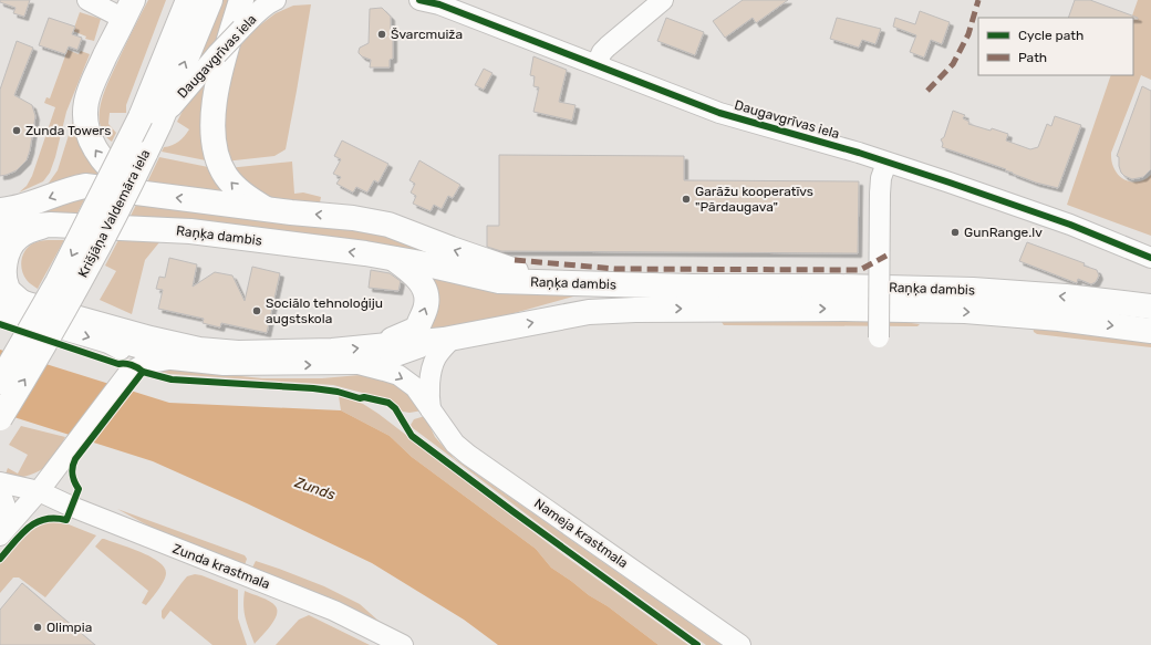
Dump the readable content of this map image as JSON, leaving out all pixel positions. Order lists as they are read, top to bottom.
{
  "streets": {
    "main road": ["Krišjāņa Valdemāra iela", "Raņķa dambis"],
    "street": ["Daugavgrīvas iela", "Nameja krastmala", "Zunda krastmala"]
  },
  "crossings": [
    ["Daugavgrīvas iela", "Krišjāņa Valdemāra iela"],
    ["Raņķa dambis", "Nameja krastmala"]
  ],
  "water": ["Zunds"],
  "places": [
    "Švarcmuiža",
    "Zunda Towers",
    "Garāžu kooperatīvs \"Pārdaugava\"",
    "GunRange.lv",
    "Sociālo tehnoloģiju augstskola",
    "Olimpia"
  ],
  "legend": ["Cycle path", "Path"]
}
